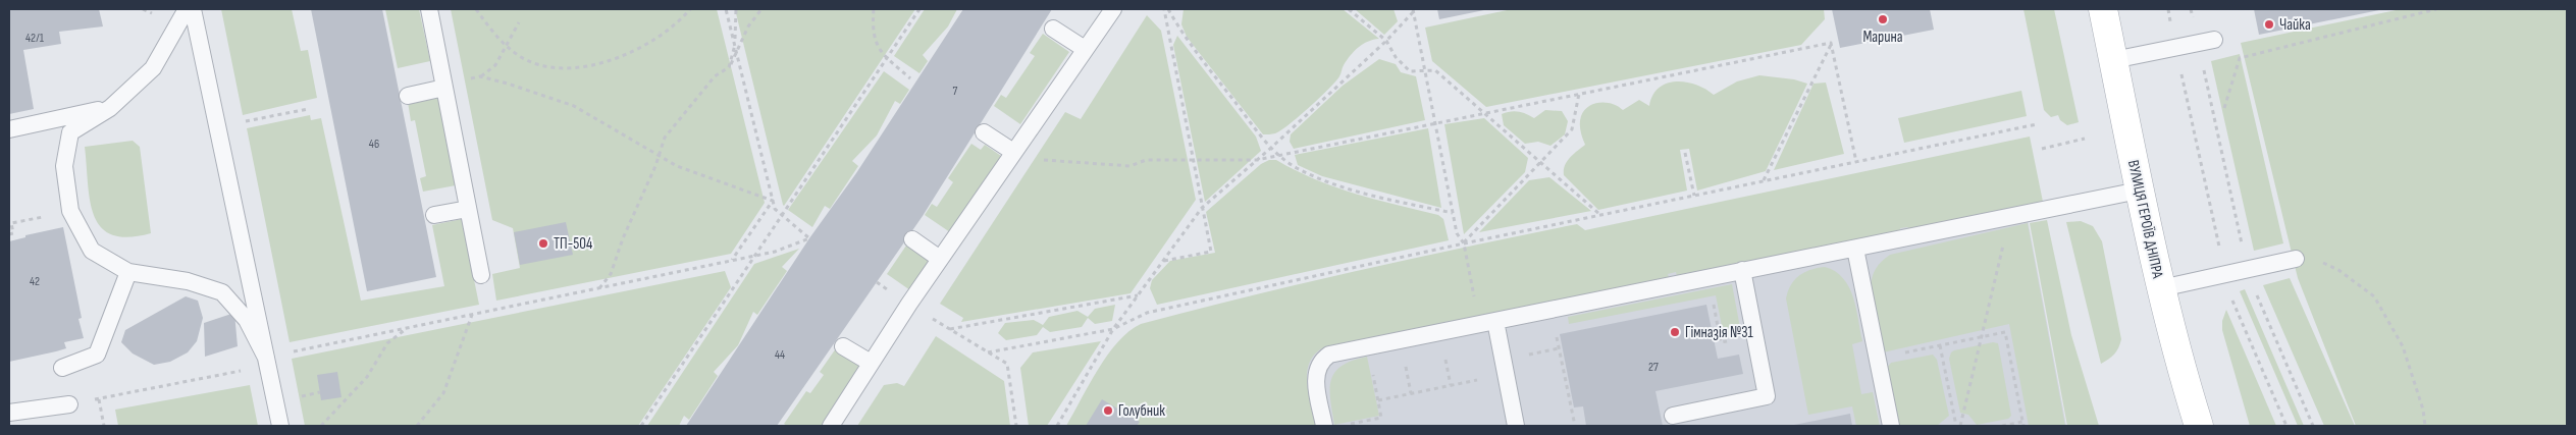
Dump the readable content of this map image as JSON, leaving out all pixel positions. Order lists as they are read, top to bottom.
{
  "streets": {
    "main road": ["ВУЛИЦЯ ГЕРОЇВ ДНІПРА"]
  },
  "places": [
    "Марина",
    "Чайка",
    "ТП-504",
    "Гімназія №31",
    "Голубник"
  ],
  "house_numbers": [
    "42/1",
    "7",
    "46",
    "42",
    "44",
    "27"
  ]
}
